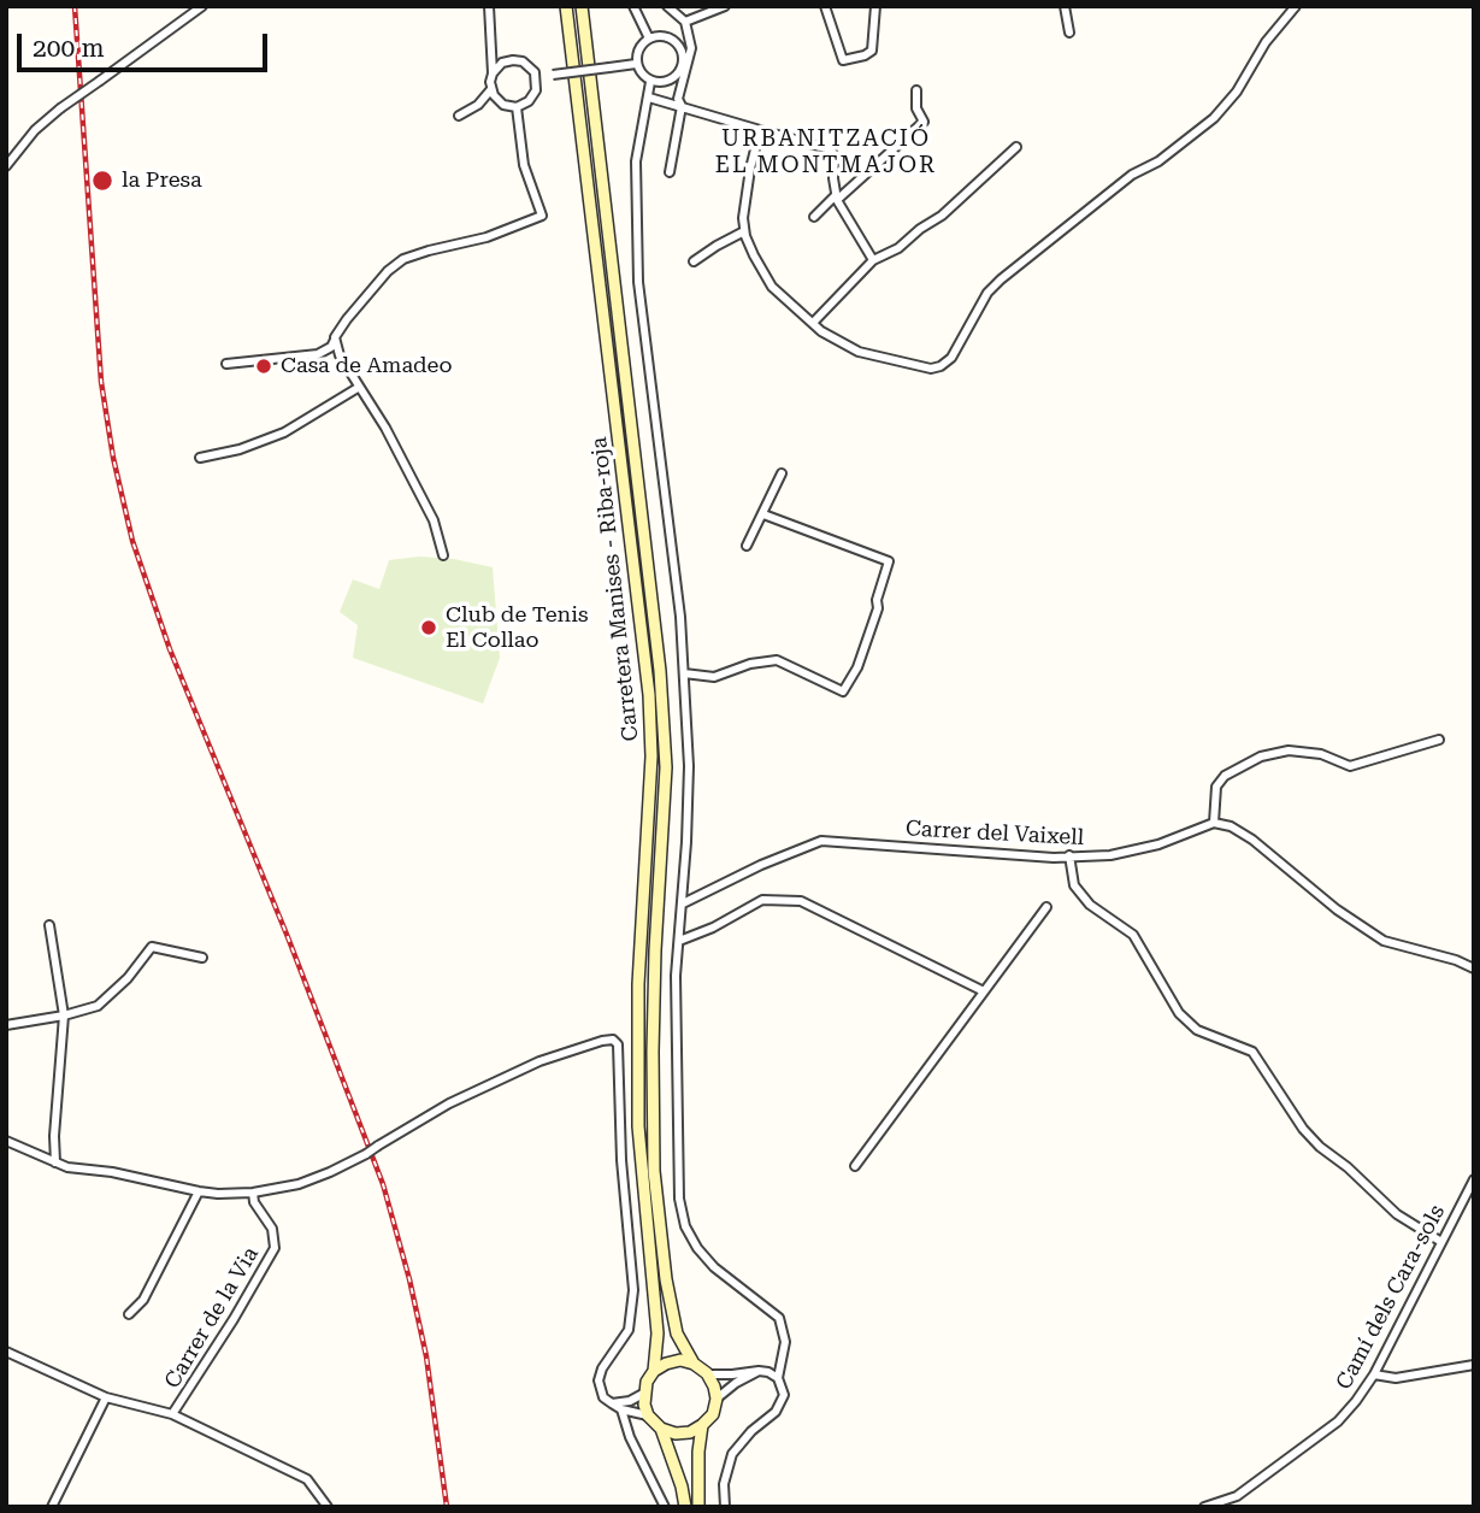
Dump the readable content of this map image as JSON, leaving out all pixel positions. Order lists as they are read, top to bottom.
{
  "streets": {
    "main road": ["Carretera Manises - Riba-roja"],
    "street": ["Carrer del Vaixell", "Camí dels Cara-sols", "Carrer de la Via"]
  },
  "districts": ["URBANITZACIÓ EL MONTMAJOR"],
  "places": ["la Presa", "Casa de Amadeo", "Club de Tenis El Collao"],
  "scale_bar": "200 m"
}
